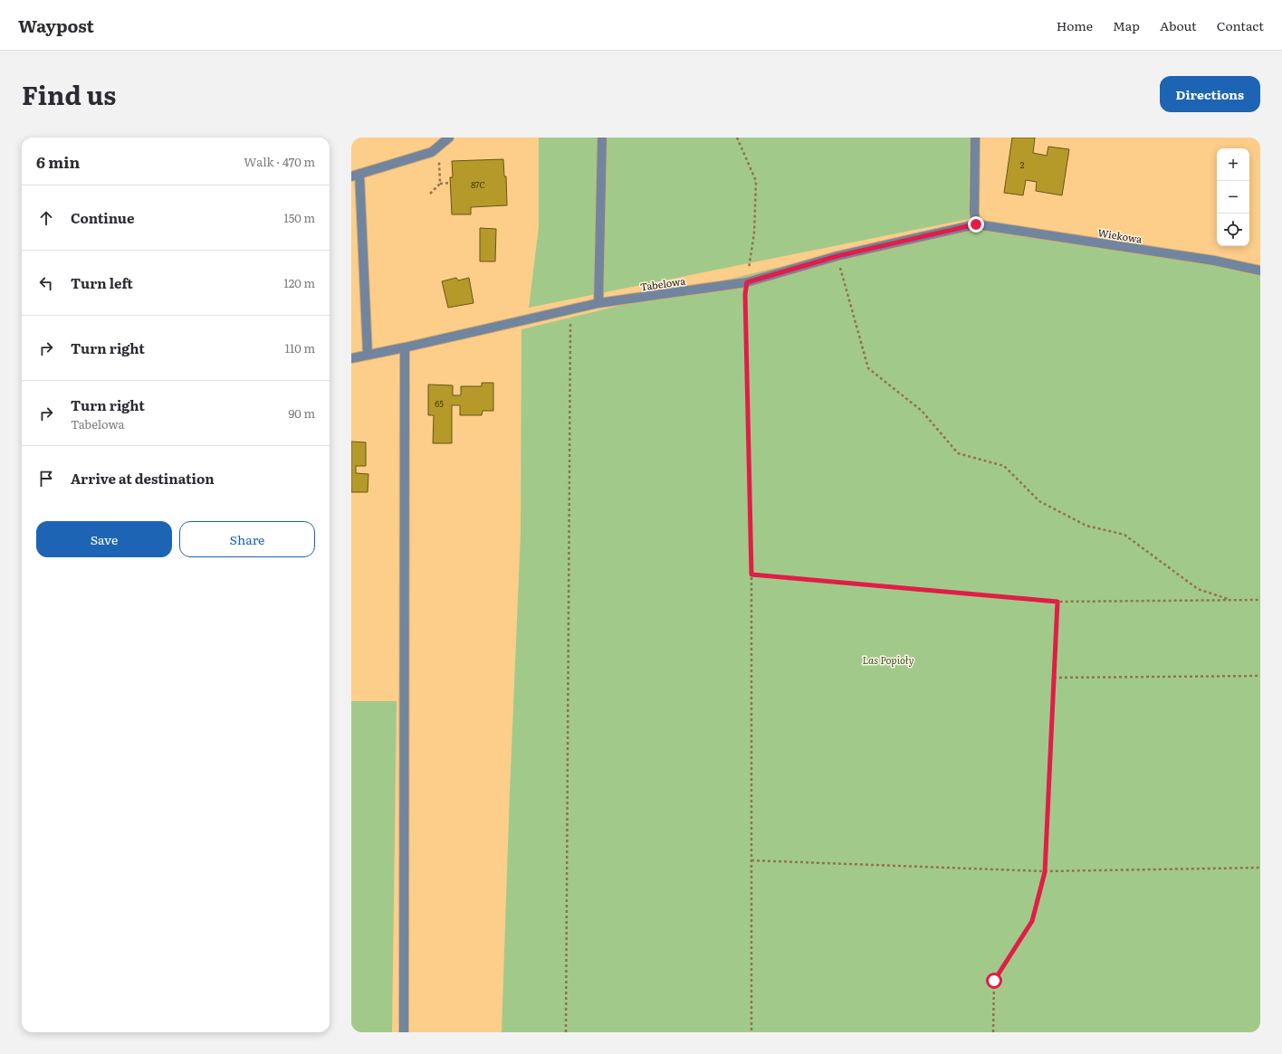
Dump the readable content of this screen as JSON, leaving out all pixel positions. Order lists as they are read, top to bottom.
{
  "streets": {
    "street": ["Wiekowa", "Tabelowa"]
  },
  "crossings": [
    ["Wiekowa", "Tabelowa"]
  ],
  "parks": ["Las Popioły"],
  "house_numbers": ["2", "87C", "65"],
  "page": {
    "header": "Waypost",
    "nav": [
      "Home",
      "Map",
      "About",
      "Contact"
    ],
    "title": "Find us",
    "buttons": [
      "Directions",
      ["Save", "Share"]
    ],
    "heading": ["6 min", "Walk · 470 m"],
    "map_buttons": ["+", "−"],
    "list": [
      ["Continue", "150 m"],
      ["Turn left", "120 m"],
      ["Turn right", "110 m"],
      ["Turn right", "Tabelowa", "90 m"],
      "Arrive at destination"
    ]
  }
}
